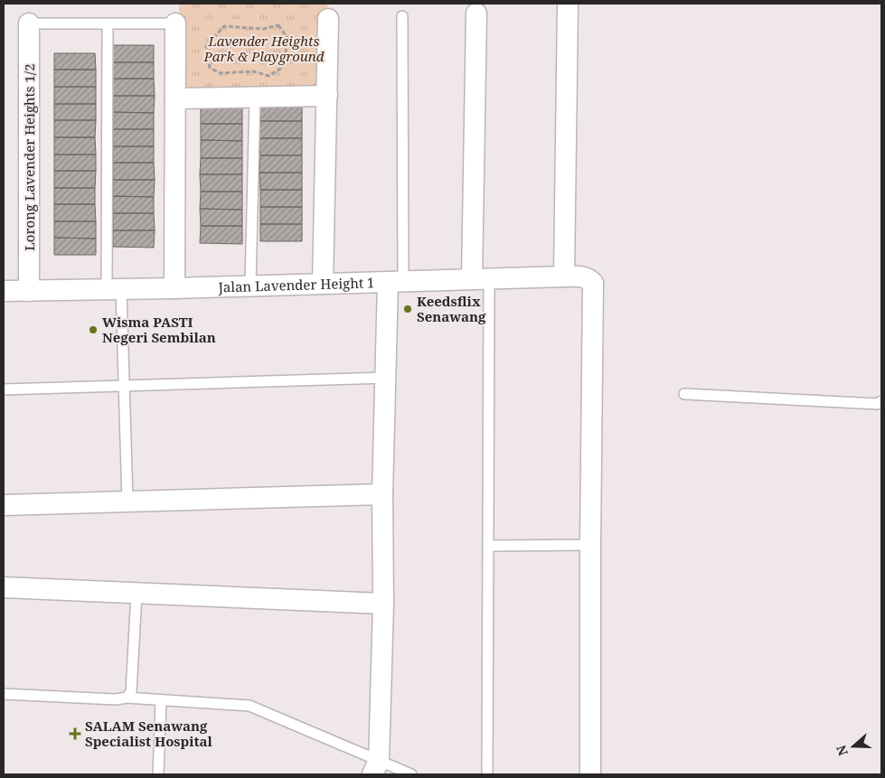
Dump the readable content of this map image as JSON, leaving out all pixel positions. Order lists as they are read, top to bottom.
{
  "streets": {
    "street": ["Lorong Lavender Heights 1/2", "Jalan Lavender Height 1"]
  },
  "crossings": [
    ["Lorong Lavender Heights 1/2", "Jalan Lavender Height 1"]
  ],
  "parks": ["Lavender Heights Park & Playground"],
  "places": {
    "other": ["Keedsflix Senawang", "Wisma PASTI Negeri Sembilan"],
    "health": ["SALAM Senawang Specialist Hospital"]
  },
  "north": "left"
}
